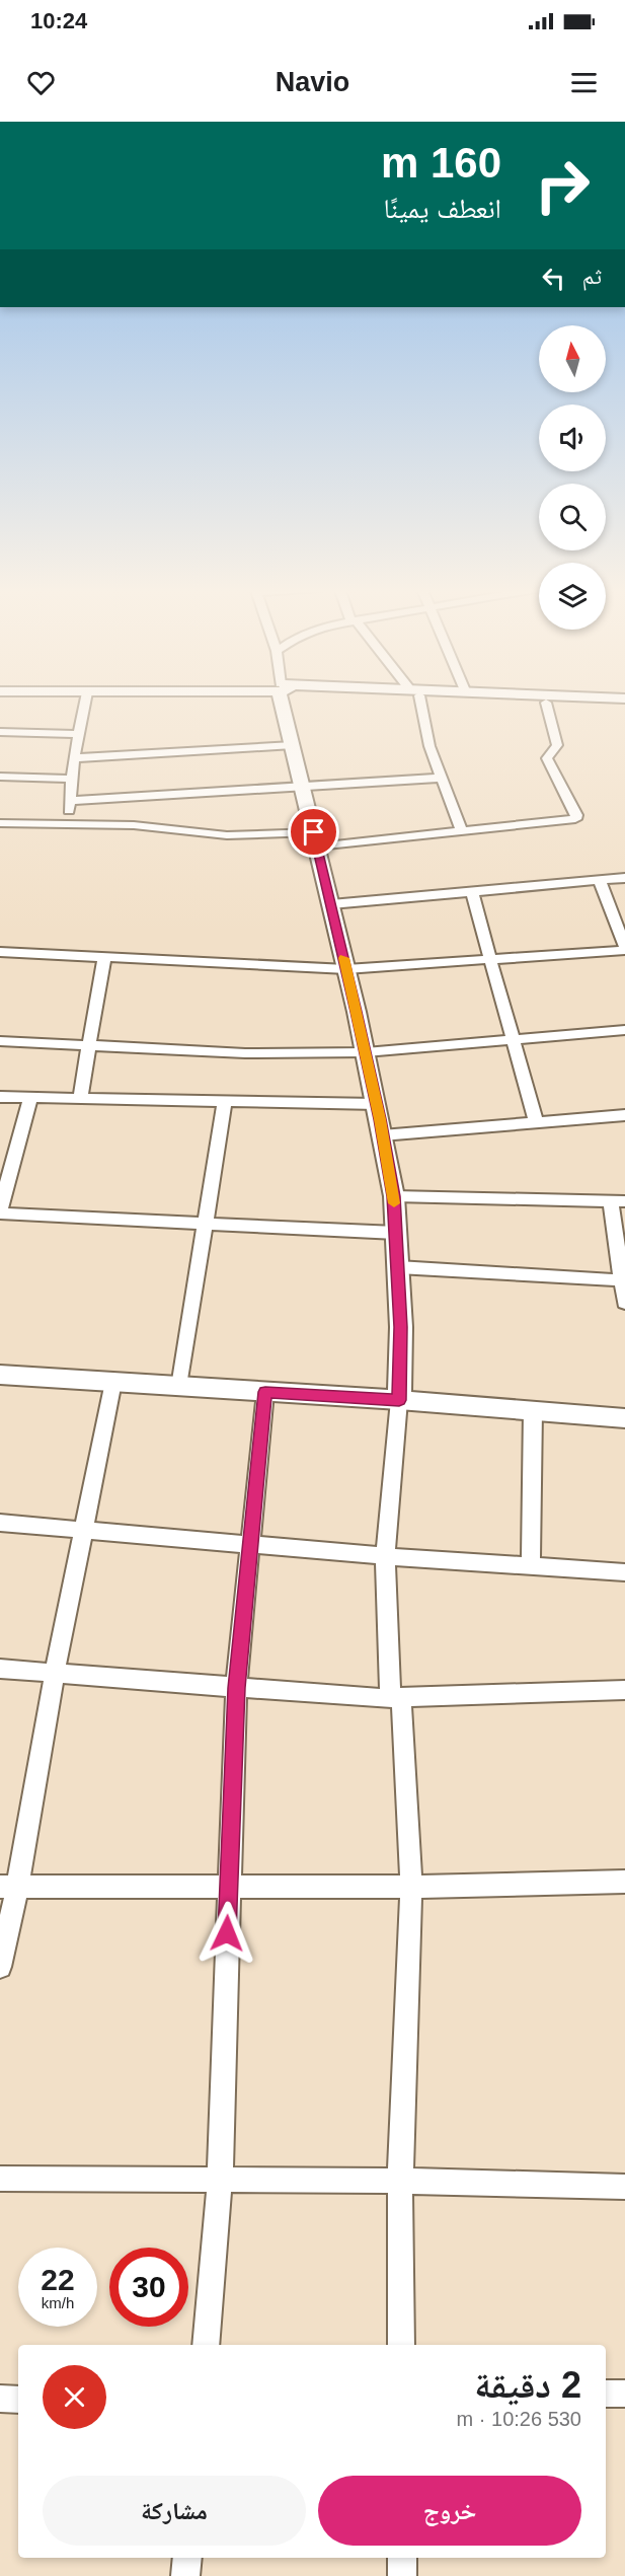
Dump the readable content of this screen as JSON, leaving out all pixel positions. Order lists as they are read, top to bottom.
{
  "north": "top",
  "page": {
    "status": "10:24",
    "header": "Navio",
    "turn": ["160 m", "انعطف يمينًا"],
    "then": "ثم",
    "speed": "22 km/h",
    "limit": "30",
    "heading": ["2 دقيقة", "530 m · 10:26"],
    "buttons": ["خروج", "مشاركة"]
  }
}
